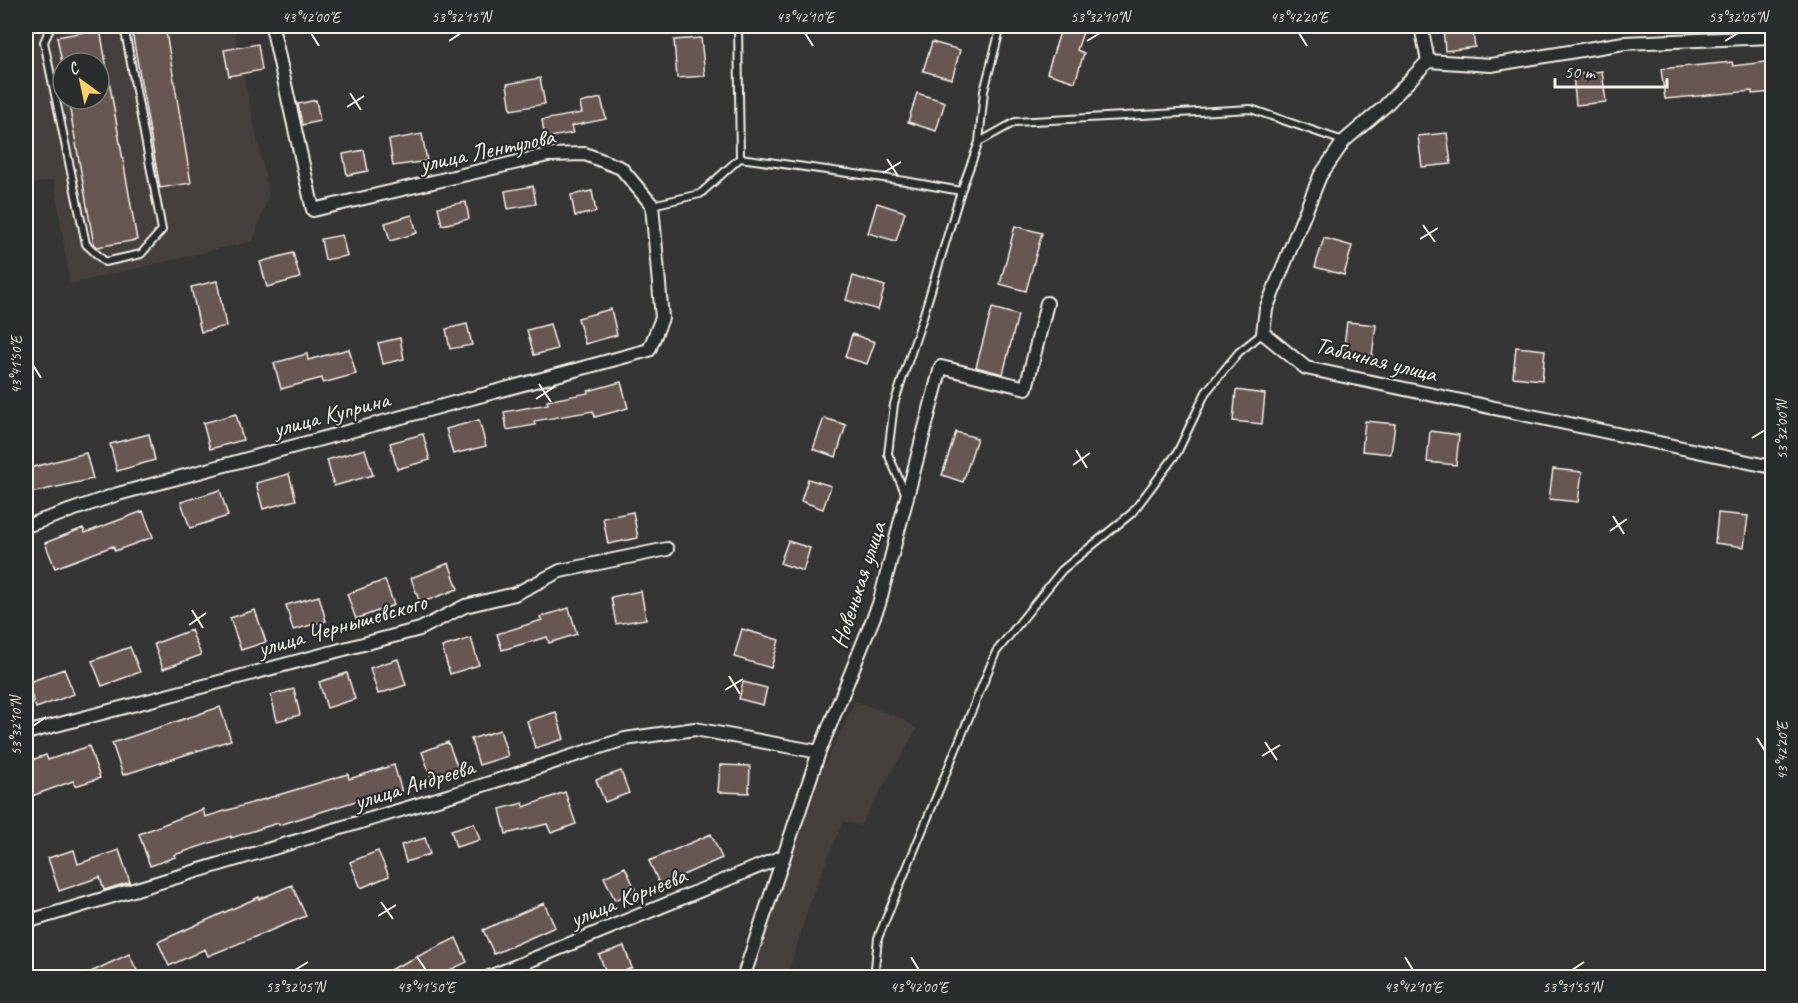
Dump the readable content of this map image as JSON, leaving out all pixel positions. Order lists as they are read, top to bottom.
{
  "streets": {
    "street": [
      "улица Лентулова",
      "Табачная улица",
      "улица Куприна",
      "Новенькая улица",
      "улица Чернышевского",
      "улица Андреева",
      "улица Корнеева"
    ]
  },
  "crossings": [
    ["улица Лентулова", "улица Куприна"],
    ["Новенькая улица", "улица Андреева"],
    ["Новенькая улица", "улица Корнеева"]
  ],
  "scale_bar": "50 m",
  "north": "top left",
  "coordinates": [
    "43°42'00\"E",
    "53°32'15\"N",
    "43°42'10\"E",
    "53°32'10\"N",
    "43°42'20\"E",
    "53°32'05\"N",
    "43°41'50\"E",
    "53°32'00\"N",
    "53°31'55\"N"
  ]
}
